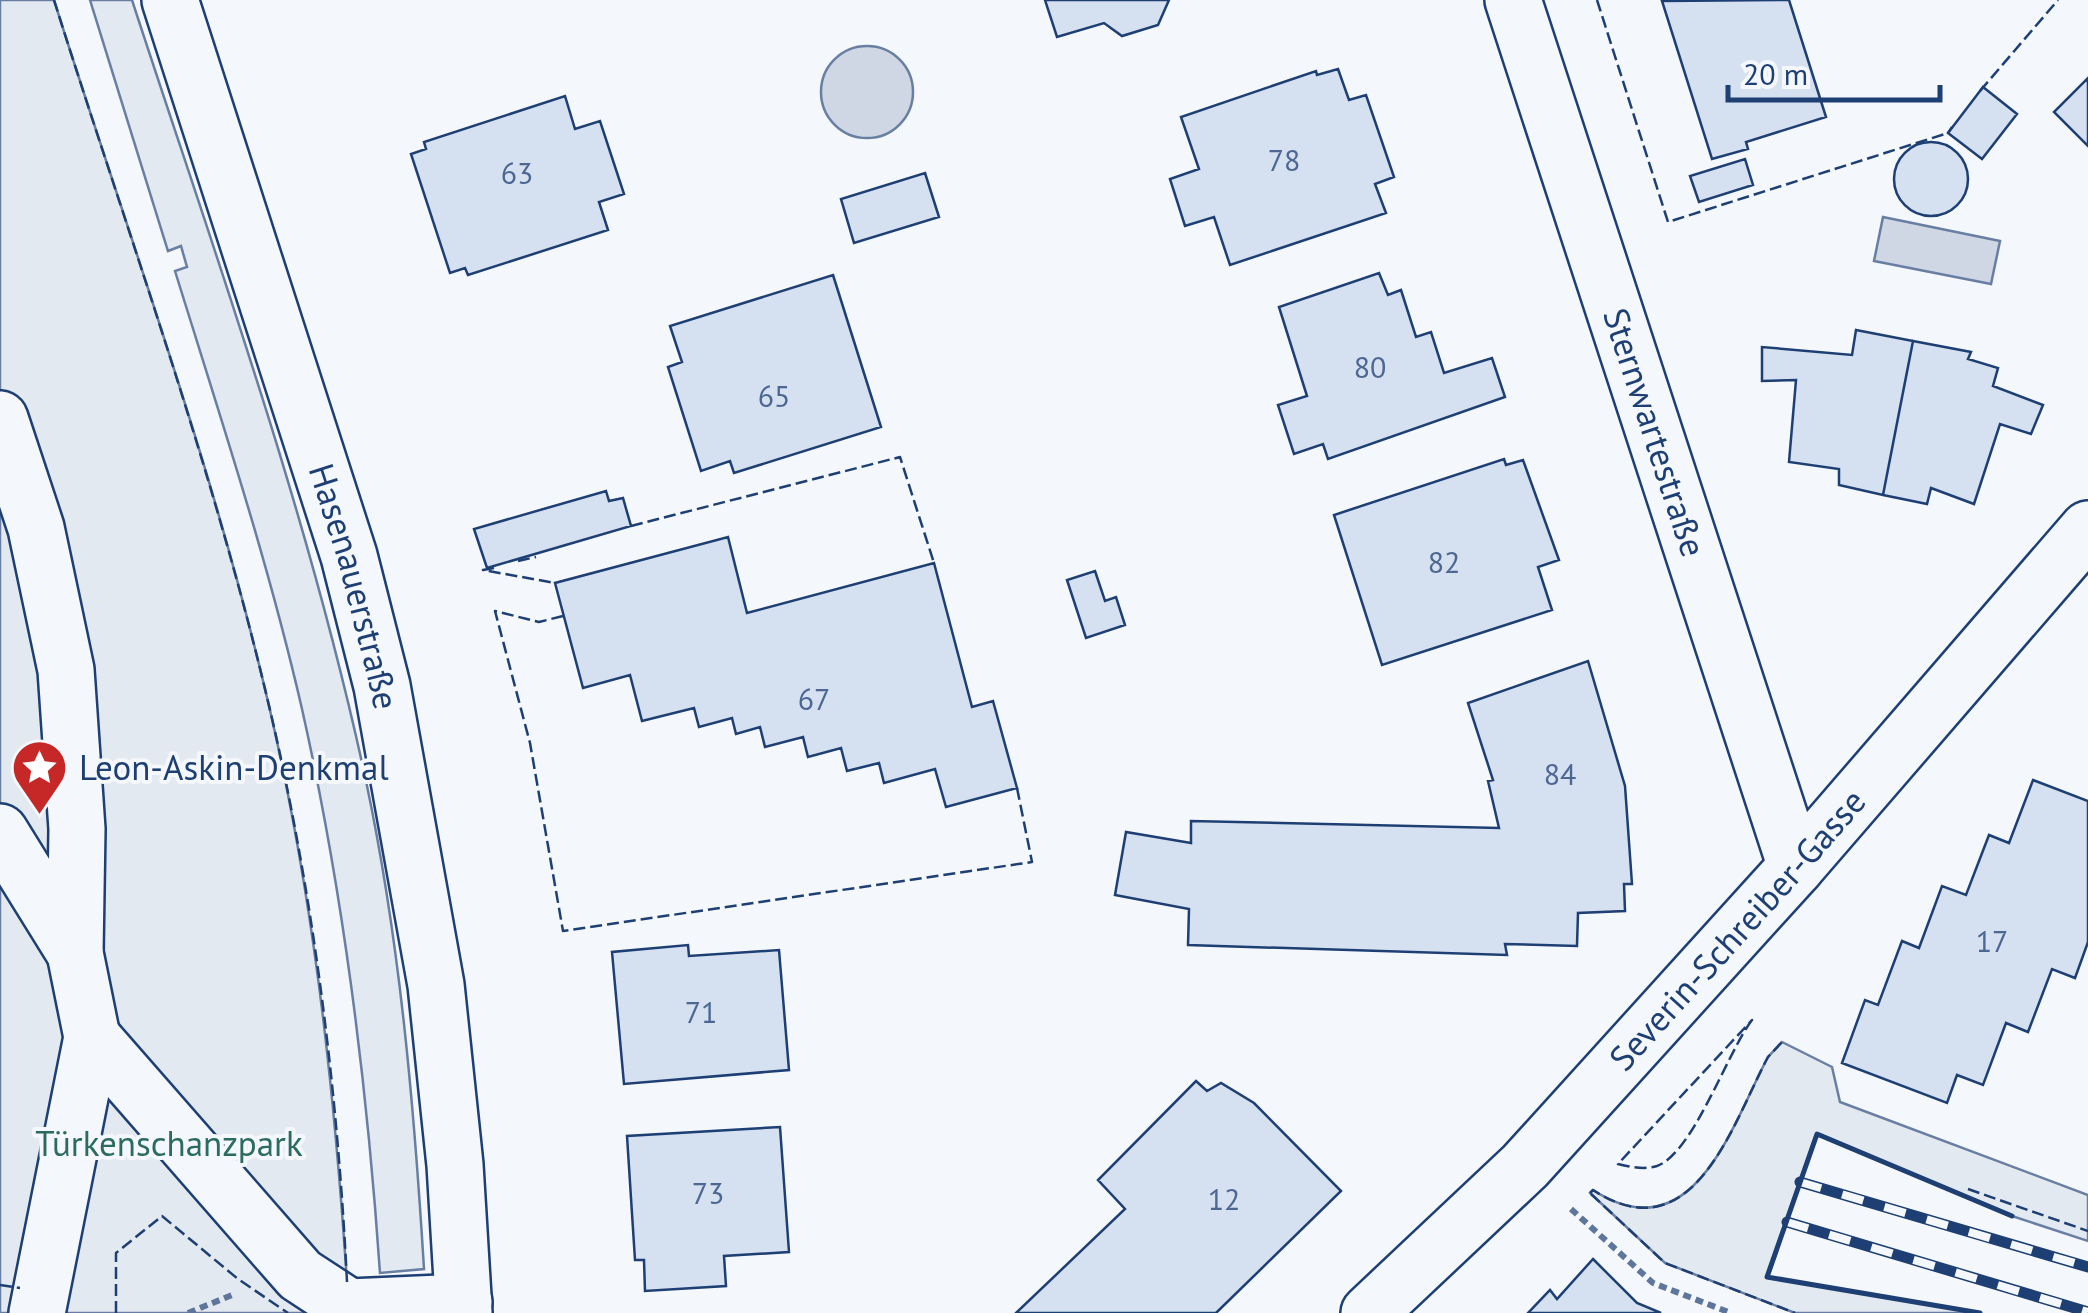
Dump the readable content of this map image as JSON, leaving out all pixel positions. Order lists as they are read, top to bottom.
{
  "streets": {
    "street": ["Sternwartestraße", "Hasenauerstraße", "Severin-Schreiber-Gasse"]
  },
  "crossings": [
    ["Sternwartestraße", "Severin-Schreiber-Gasse"]
  ],
  "parks": ["Türkenschanzpark"],
  "places": {
    "place": ["Leon-Askin-Denkmal"]
  },
  "house_numbers": [
    "78",
    "63",
    "80",
    "65",
    "82",
    "67",
    "84",
    "17",
    "71",
    "73",
    "12"
  ],
  "scale_bar": "20 m"
}
